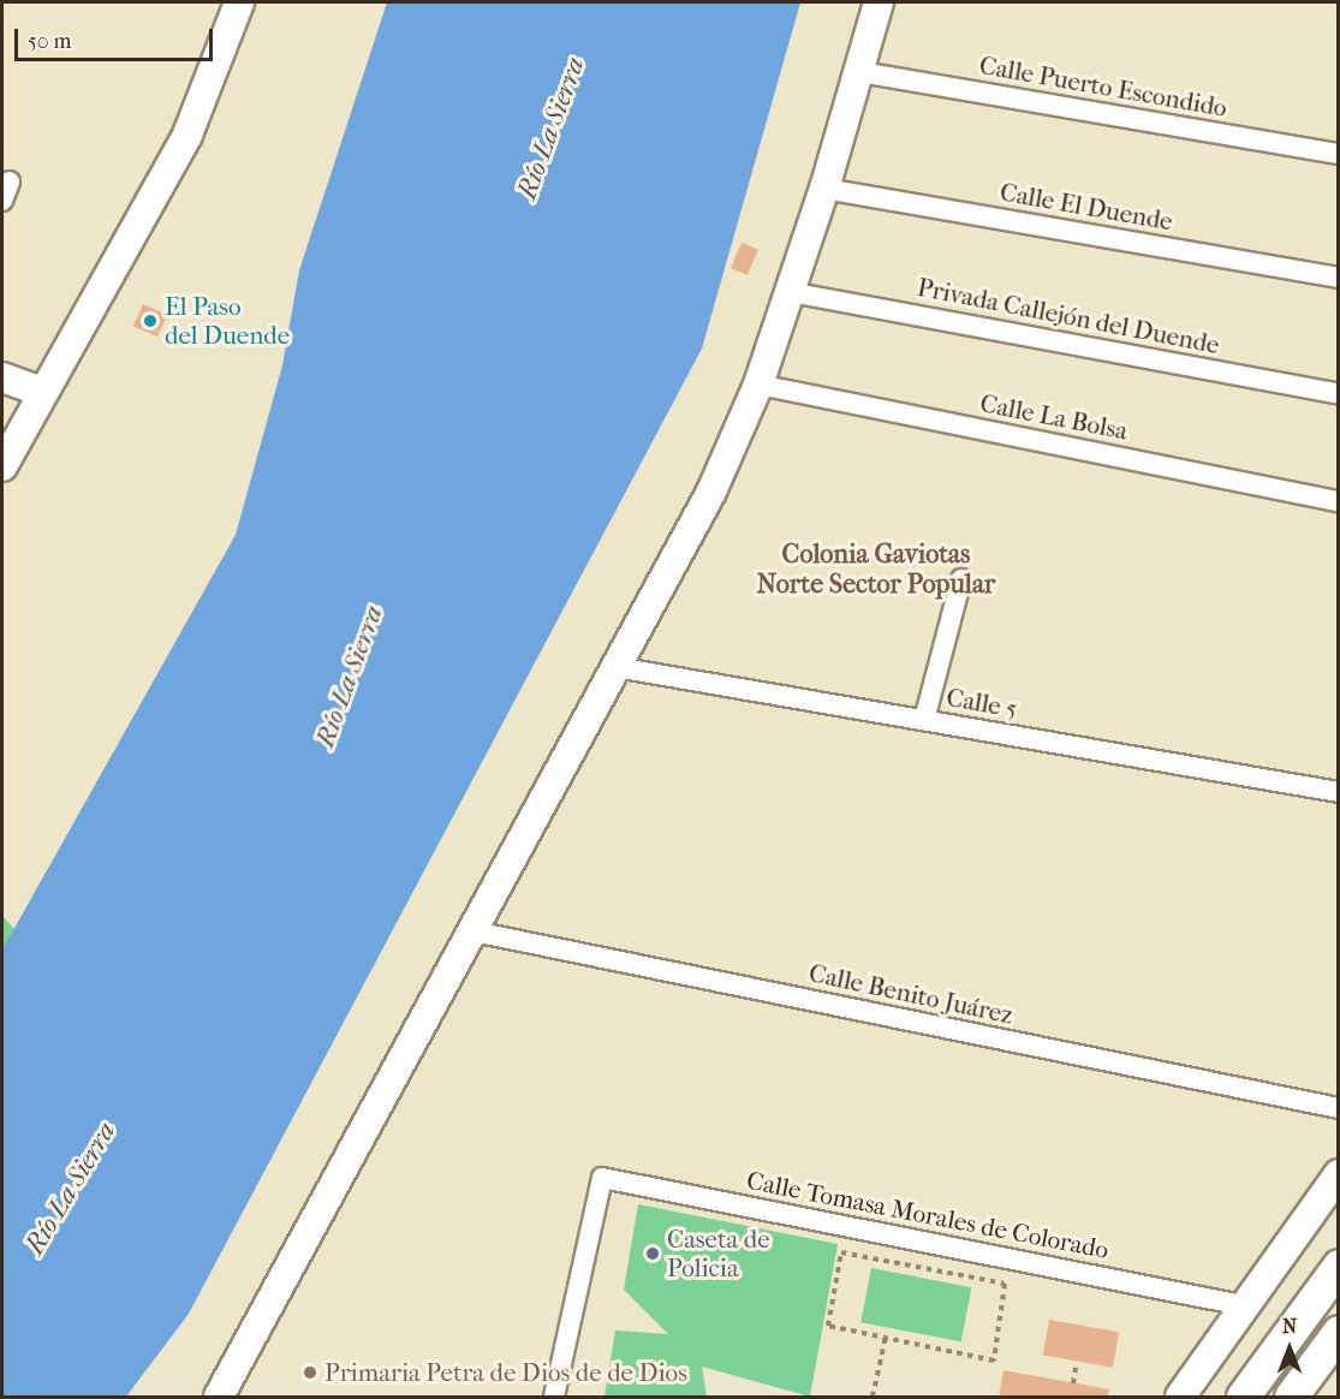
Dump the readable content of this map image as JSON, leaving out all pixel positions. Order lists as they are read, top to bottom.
{
  "streets": {
    "street": [
      "Calle Puerto Escondido",
      "Calle El Duende",
      "Privada Callejón del Duende",
      "Calle La Bolsa",
      "Calle 5",
      "Calle Benito Juárez",
      "Calle Tomasa Morales de Colorado"
    ]
  },
  "districts": ["Colonia Gaviotas Norte Sector Popular"],
  "water": ["Río La Sierra"],
  "places": ["El Paso del Duende", "Caseta de Policia", "Primaria Petra de Dios de de Dios"],
  "scale_bar": "50 m",
  "north": "top"
}
